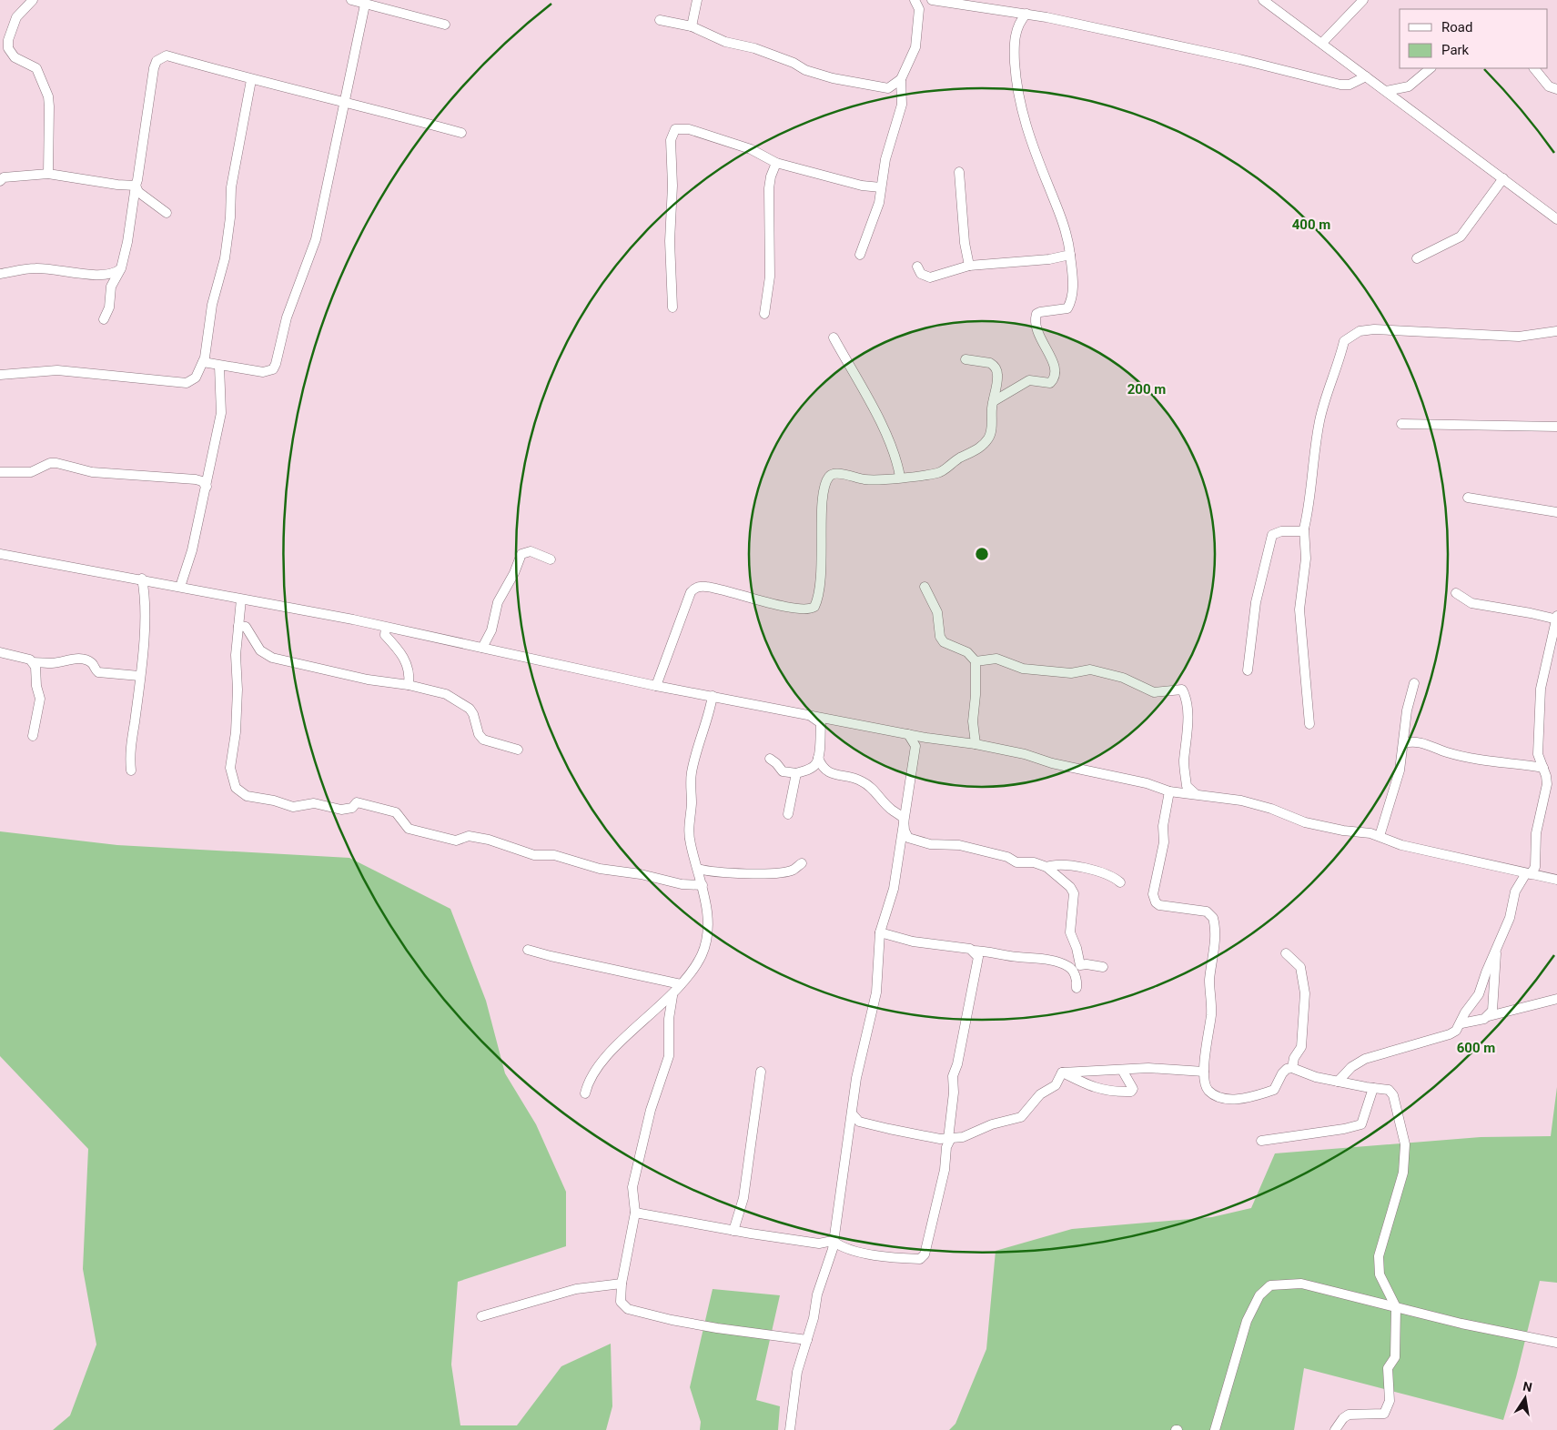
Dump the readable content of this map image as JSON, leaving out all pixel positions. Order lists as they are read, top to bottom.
{
  "legend": ["Road", "Park"],
  "north": "top",
  "rings": ["400 m", "200 m", "600 m"]
}
